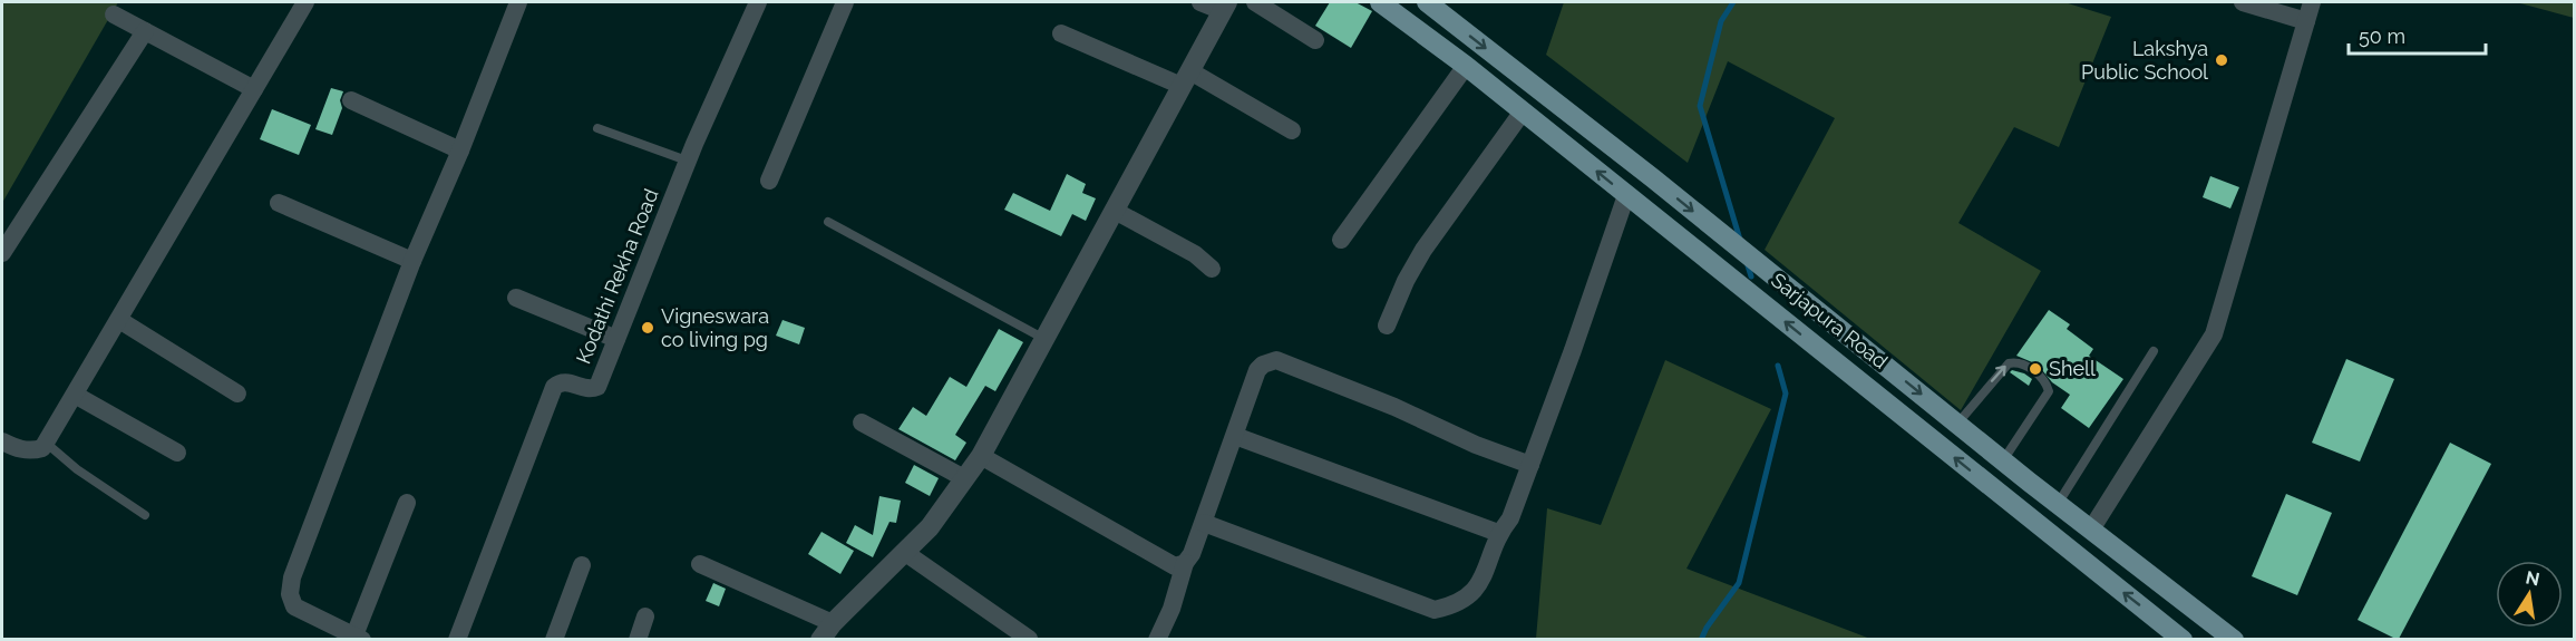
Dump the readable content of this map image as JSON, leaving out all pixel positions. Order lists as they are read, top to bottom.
{
  "streets": {
    "main road": ["Sarjapura Road"],
    "street": ["Kodathi Rekha Road"]
  },
  "places": ["Lakshya Public School", "Vigneswara co living pg", "Shell"],
  "scale_bar": "50 m",
  "north": "top"
}
